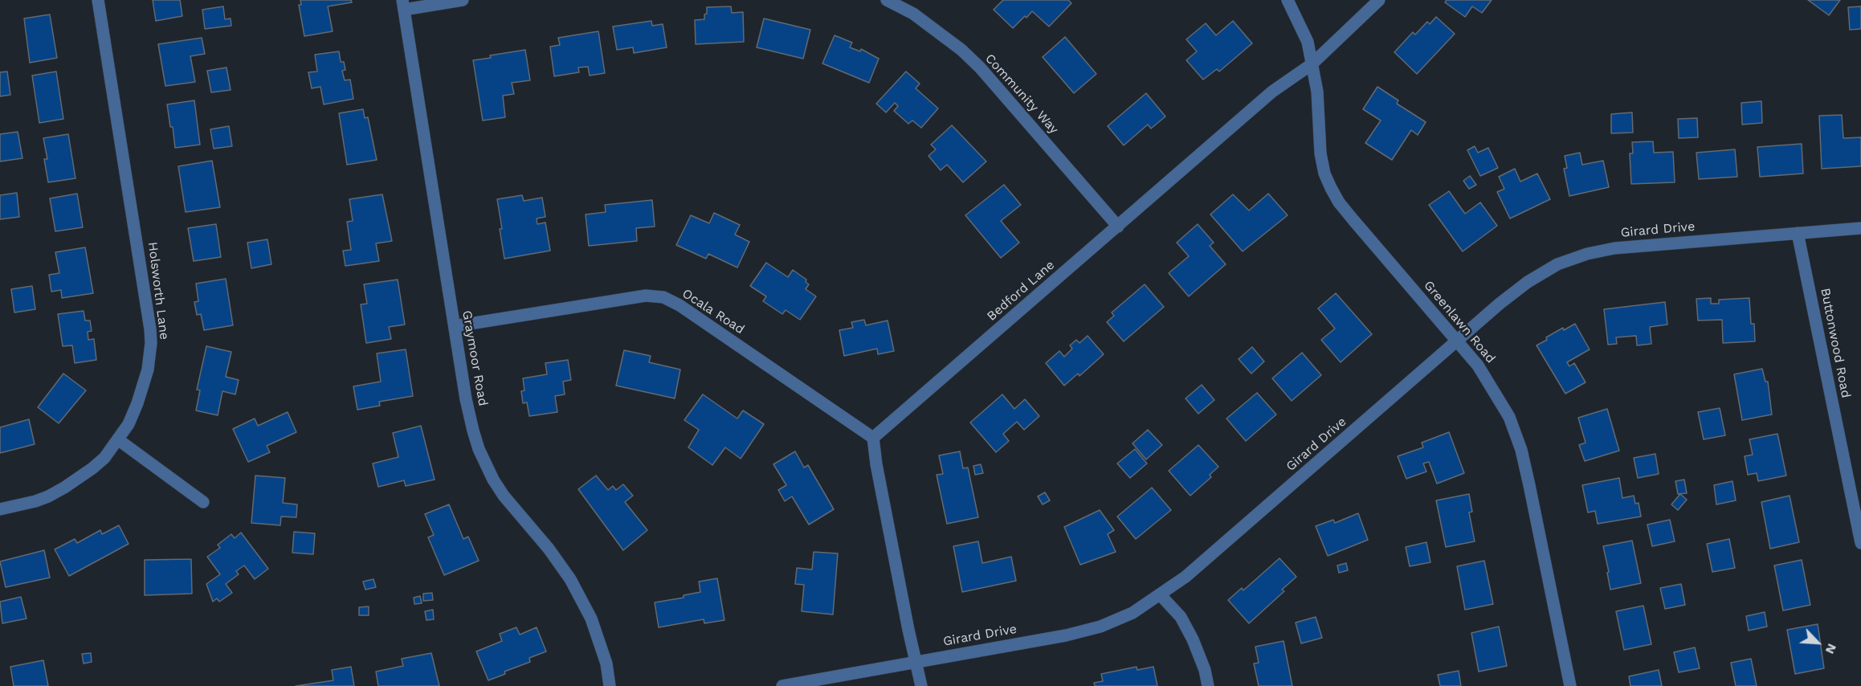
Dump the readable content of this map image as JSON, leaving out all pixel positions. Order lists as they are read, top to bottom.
{
  "streets": {
    "street": [
      "Community Way",
      "Girard Drive",
      "Holsworth Lane",
      "Bedford Lane",
      "Ocala Road",
      "Greenlawn Road",
      "Buttonwood Road",
      "Graymoor Road"
    ]
  },
  "crossings": [
    ["Community Way", "Bedford Lane"],
    ["Girard Drive", "Greenlawn Road"],
    ["Girard Drive", "Buttonwood Road"],
    ["Bedford Lane", "Ocala Road"],
    ["Bedford Lane", "Greenlawn Road"],
    ["Ocala Road", "Graymoor Road"]
  ],
  "north": "bottom right"
}
